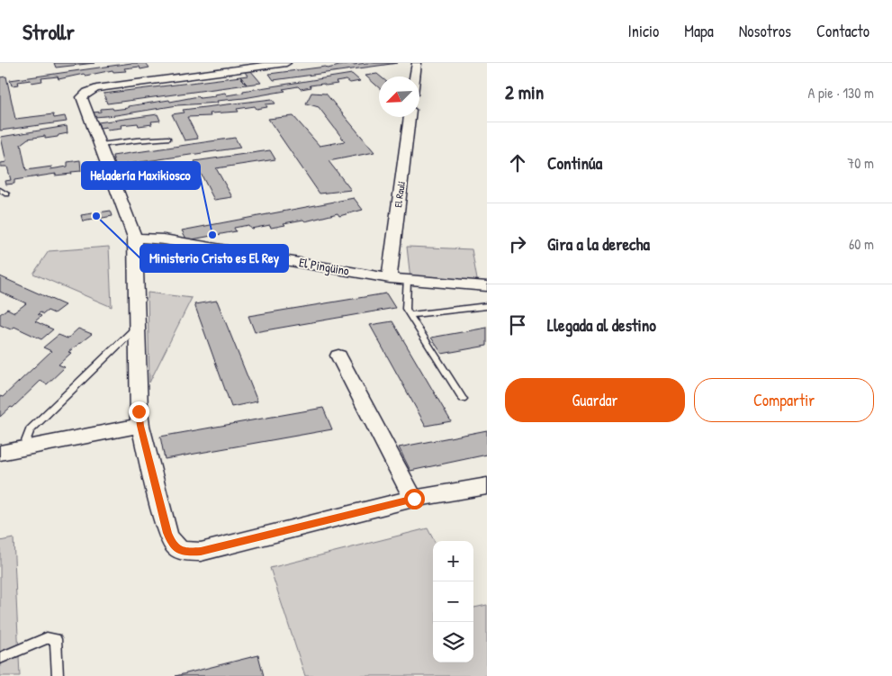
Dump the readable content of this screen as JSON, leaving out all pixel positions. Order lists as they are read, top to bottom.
{
  "streets": {
    "street": ["El Raulí", "El Pingüino"]
  },
  "crossings": [
    ["El Raulí", "El Pingüino"]
  ],
  "places": ["Ministerio Cristo es El Rey", "Heladería Maxikiosco"],
  "north": "bottom left",
  "page": {
    "header": "Strollr",
    "nav": [
      "Inicio",
      "Mapa",
      "Nosotros",
      "Contacto"
    ],
    "heading": ["2 min", "A pie · 130 m"],
    "list": [
      ["Continúa", "70 m"],
      ["Gira a la derecha", "60 m"],
      "Llegada al destino"
    ],
    "buttons": ["Guardar", "Compartir"],
    "map_buttons": ["+", "−"]
  }
}
